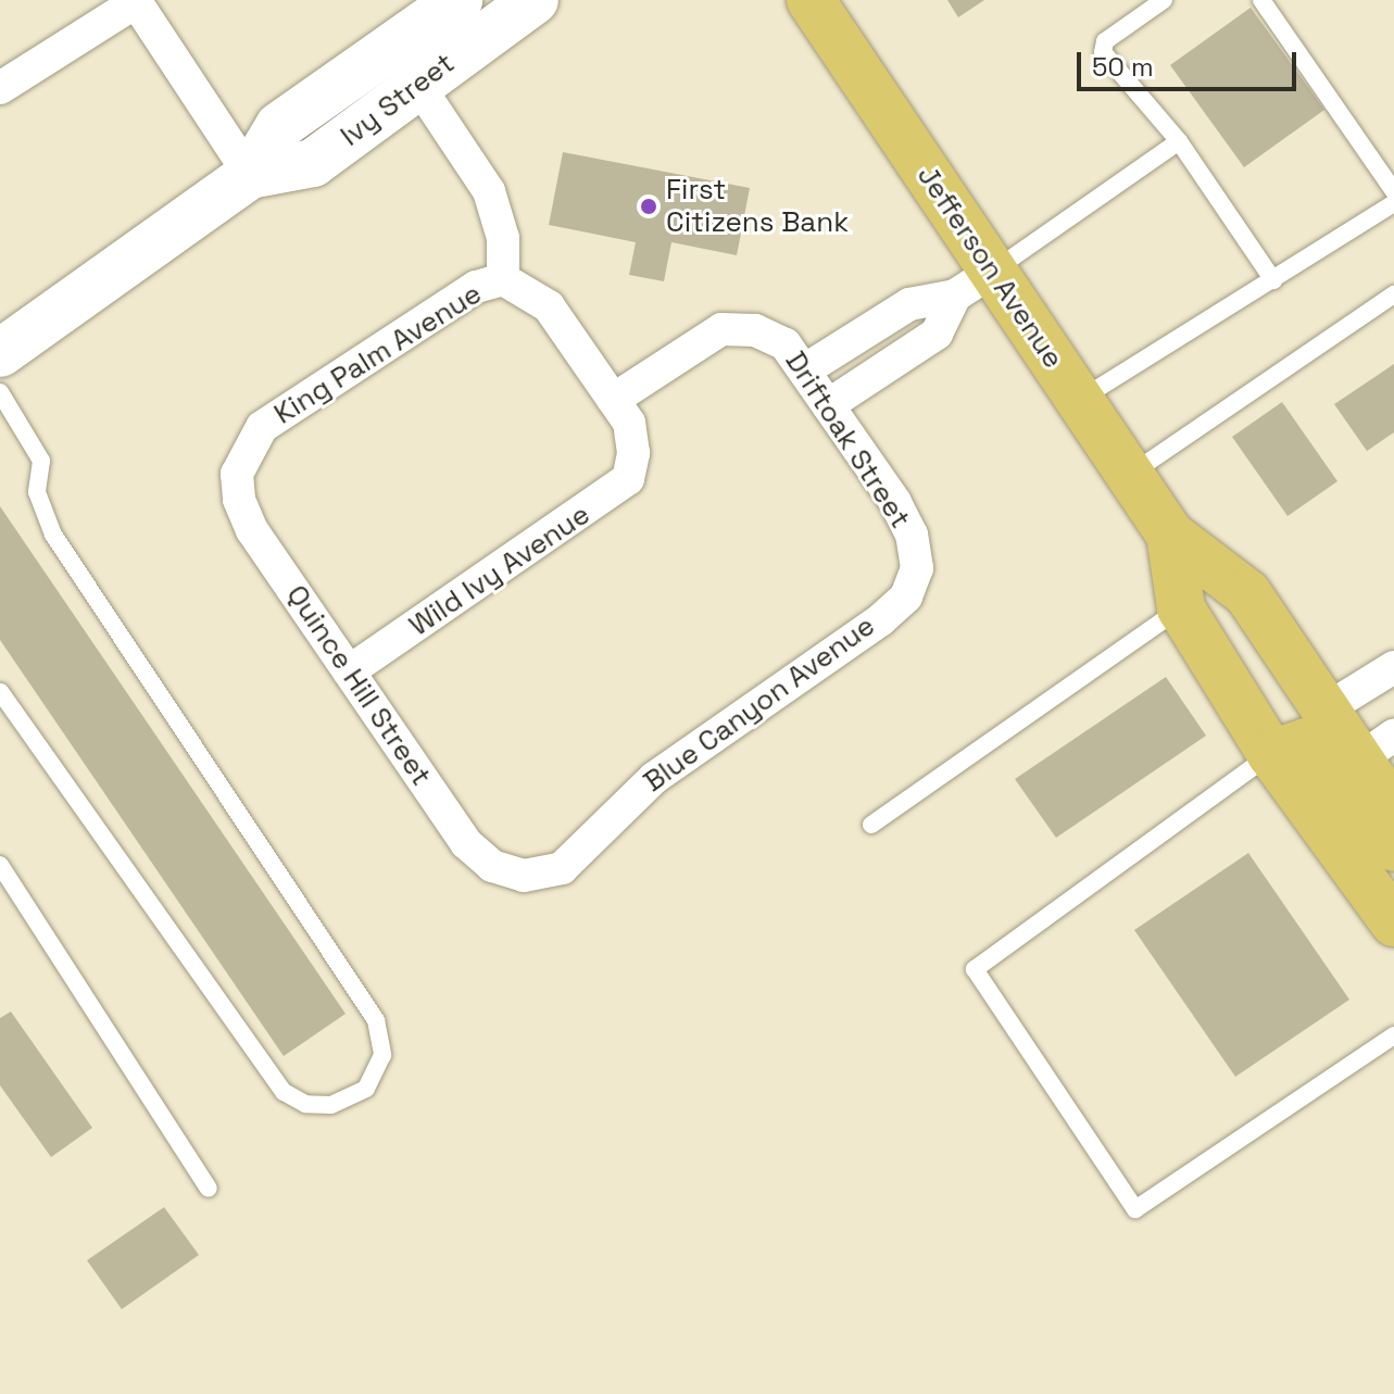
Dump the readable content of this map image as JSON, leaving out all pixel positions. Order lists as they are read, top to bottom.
{
  "streets": {
    "main road": ["Jefferson Avenue"],
    "street": [
      "Ivy Street",
      "King Palm Avenue",
      "Driftoak Street",
      "Wild Ivy Avenue",
      "Quince Hill Street",
      "Blue Canyon Avenue"
    ]
  },
  "crossings": [
    ["King Palm Avenue", "Quince Hill Street"],
    ["Driftoak Street", "Wild Ivy Avenue"],
    ["Driftoak Street", "Blue Canyon Avenue"],
    ["Wild Ivy Avenue", "Quince Hill Street"],
    ["Quince Hill Street", "Blue Canyon Avenue"]
  ],
  "places": ["First Citizens Bank"],
  "scale_bar": "50 m"
}
